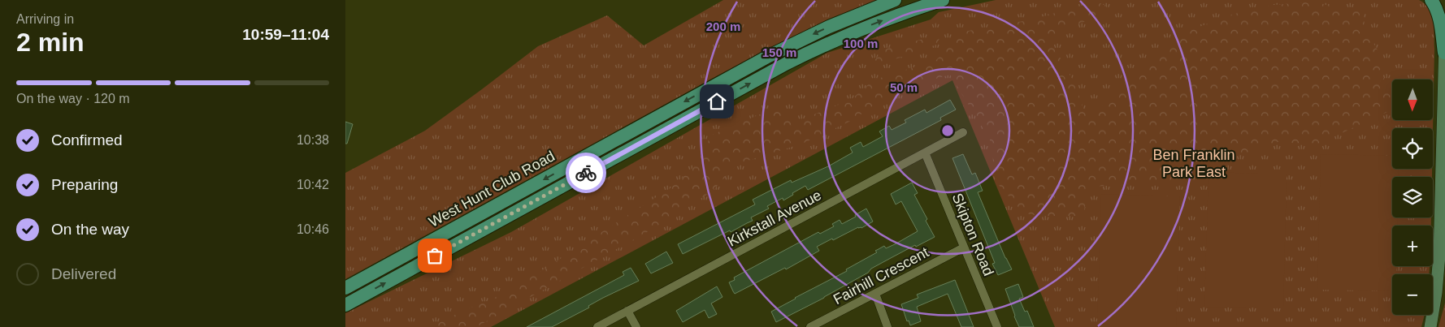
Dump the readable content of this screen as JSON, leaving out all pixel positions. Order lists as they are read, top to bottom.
{
  "streets": {
    "main road": ["West Hunt Club Road"],
    "street": ["Kirkstall Avenue", "Skipton Road", "Fairhill Crescent"]
  },
  "crossings": [
    ["Kirkstall Avenue", "Skipton Road"],
    ["Skipton Road", "Fairhill Crescent"]
  ],
  "parks": ["Ben Franklin Park East"],
  "north": "bottom",
  "page": {
    "heading": ["2 min", "Arriving in", "10:59–11:04"],
    "bar": "On the way · 120 m",
    "map_buttons": ["+", "−"],
    "list": [
      ["Confirmed", "10:38"],
      ["Preparing", "10:42"],
      ["On the way", "10:46"],
      "Delivered"
    ]
  },
  "rings": [
    "200 m",
    "100 m",
    "150 m",
    "50 m"
  ]
}
